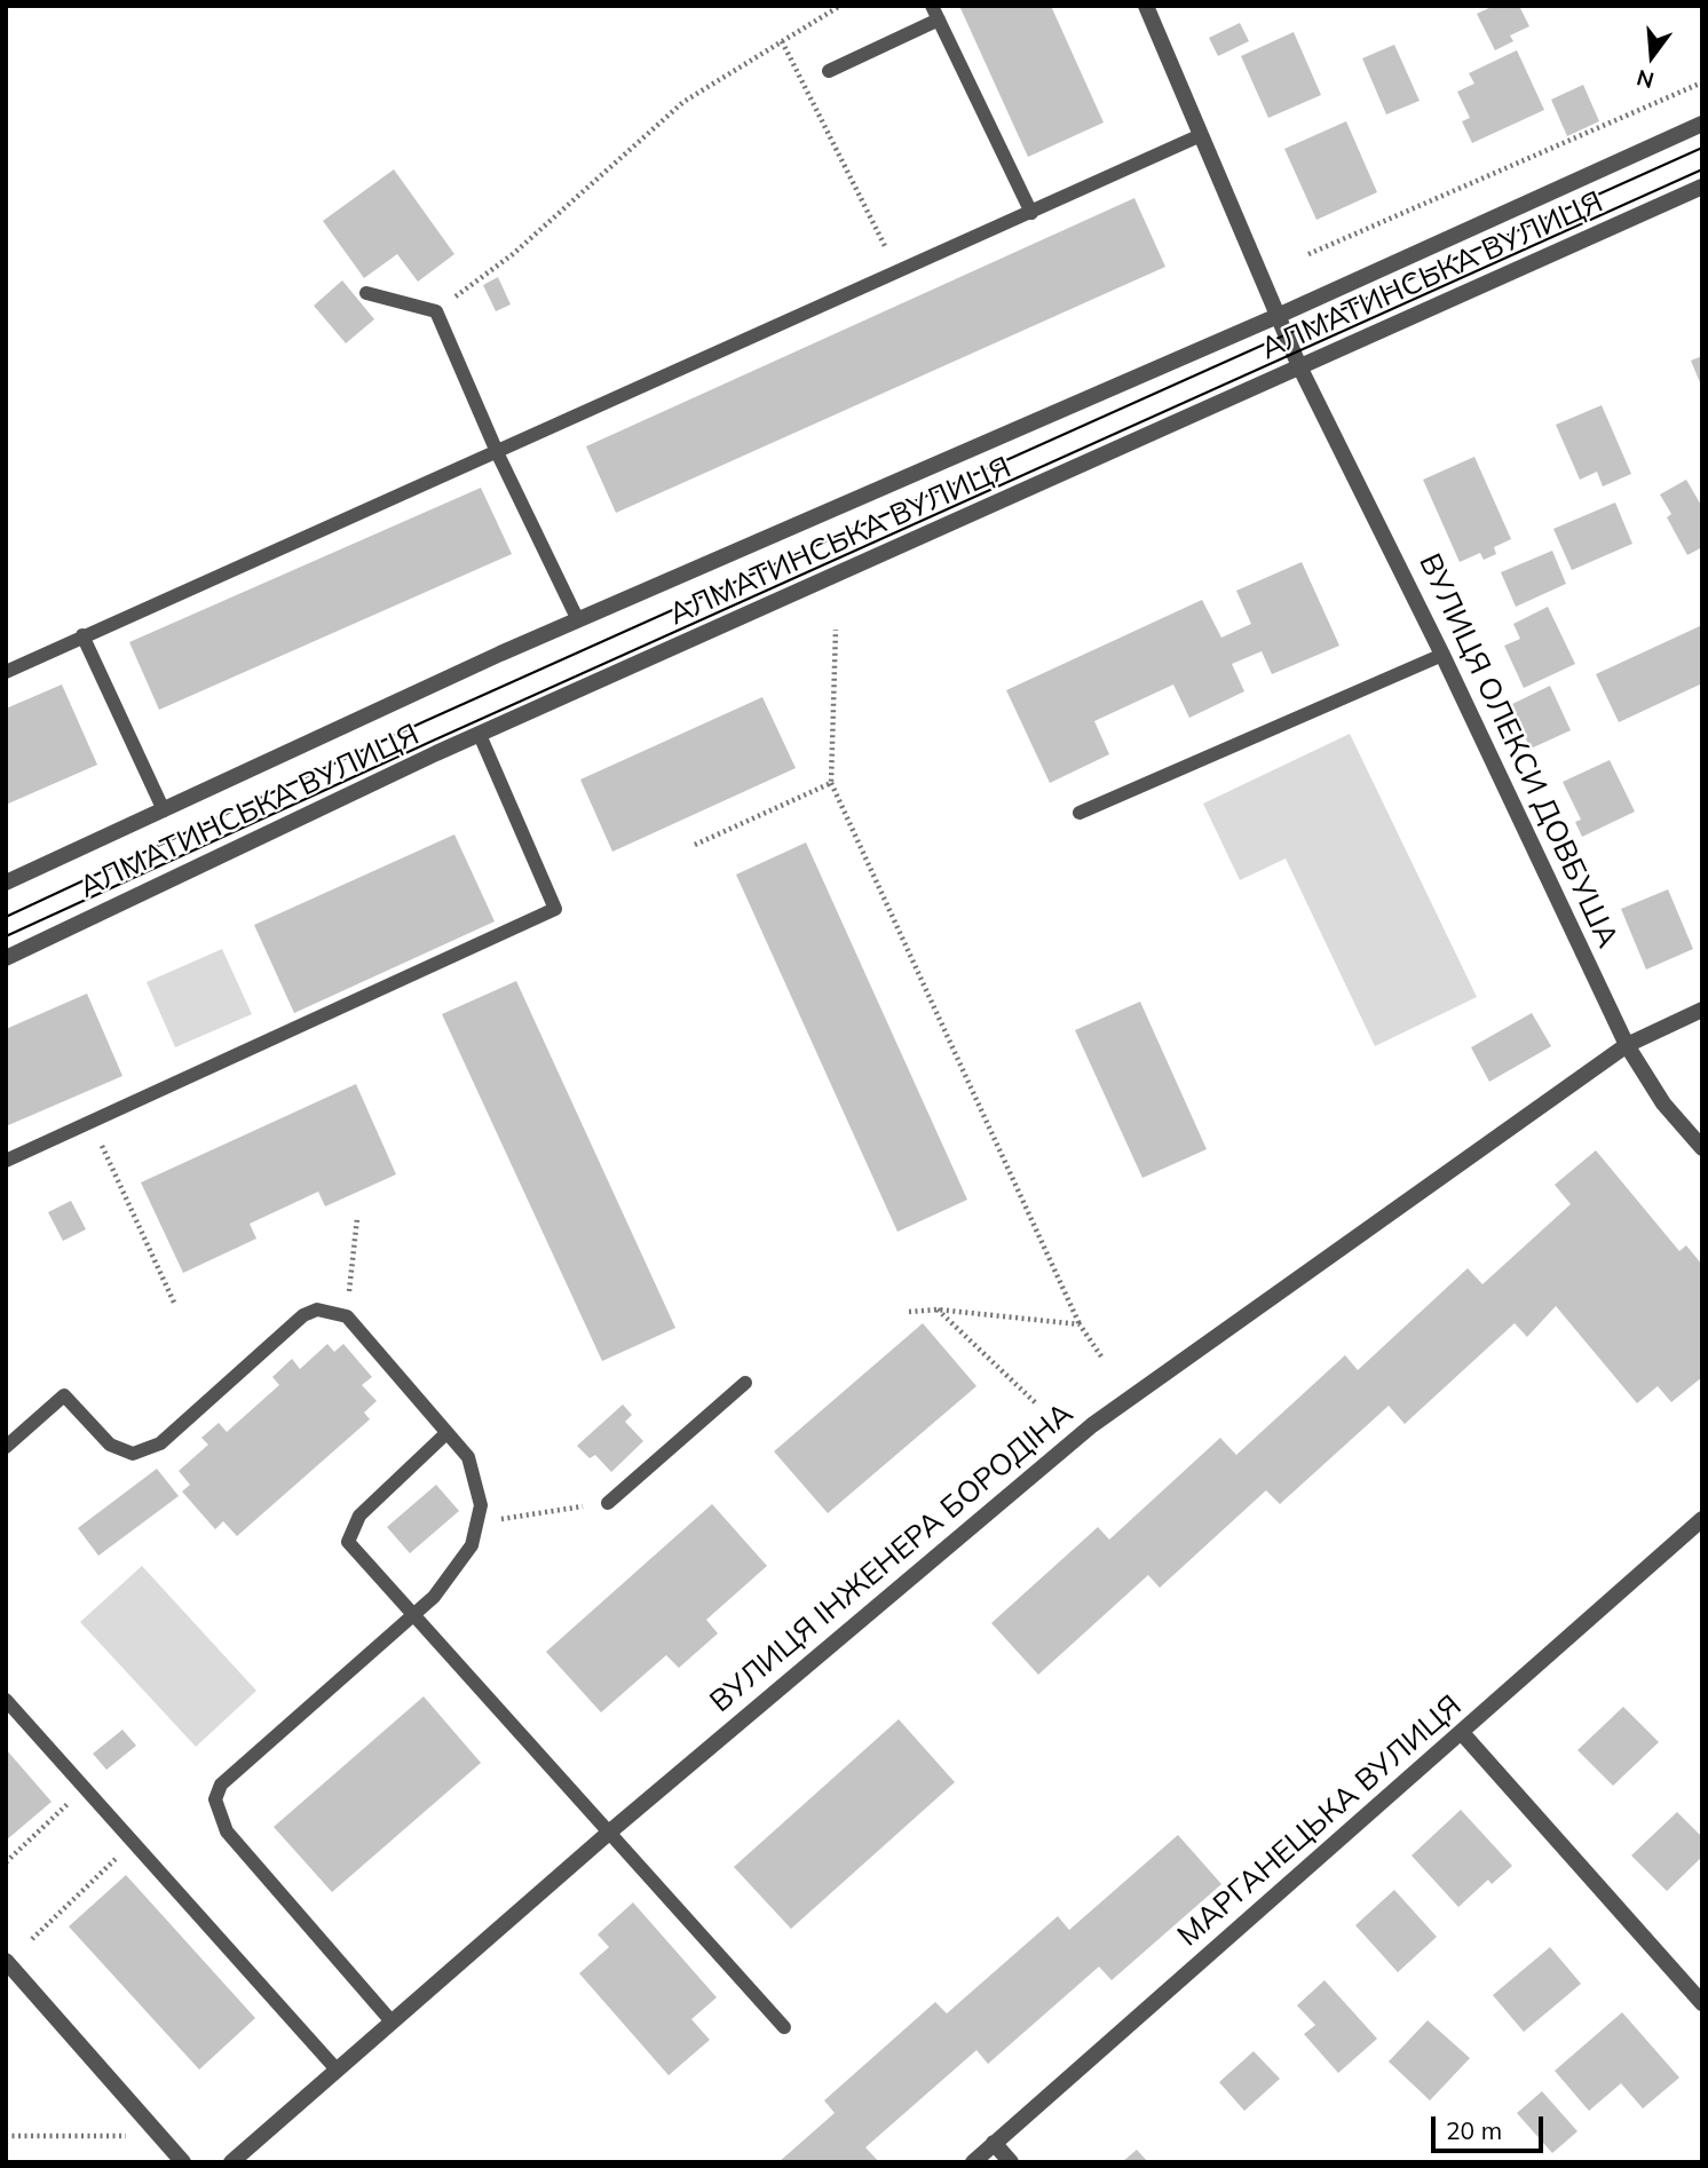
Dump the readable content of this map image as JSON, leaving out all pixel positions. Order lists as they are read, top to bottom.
{
  "streets": {
    "street": [
      "АЛМАТИНСЬКА ВУЛИЦЯ",
      "ВУЛИЦЯ ОЛЕКСИ ДОВБУША",
      "ВУЛИЦЯ ІНЖЕНЕРА БОРОДІНА",
      "МАРГАНЕЦЬКА ВУЛИЦЯ"
    ]
  },
  "crossings": [
    ["АЛМАТИНСЬКА ВУЛИЦЯ", "ВУЛИЦЯ ОЛЕКСИ ДОВБУША"],
    ["ВУЛИЦЯ ОЛЕКСИ ДОВБУША", "ВУЛИЦЯ ІНЖЕНЕРА БОРОДІНА"]
  ],
  "scale_bar": "20 m",
  "north": "bottom"
}
